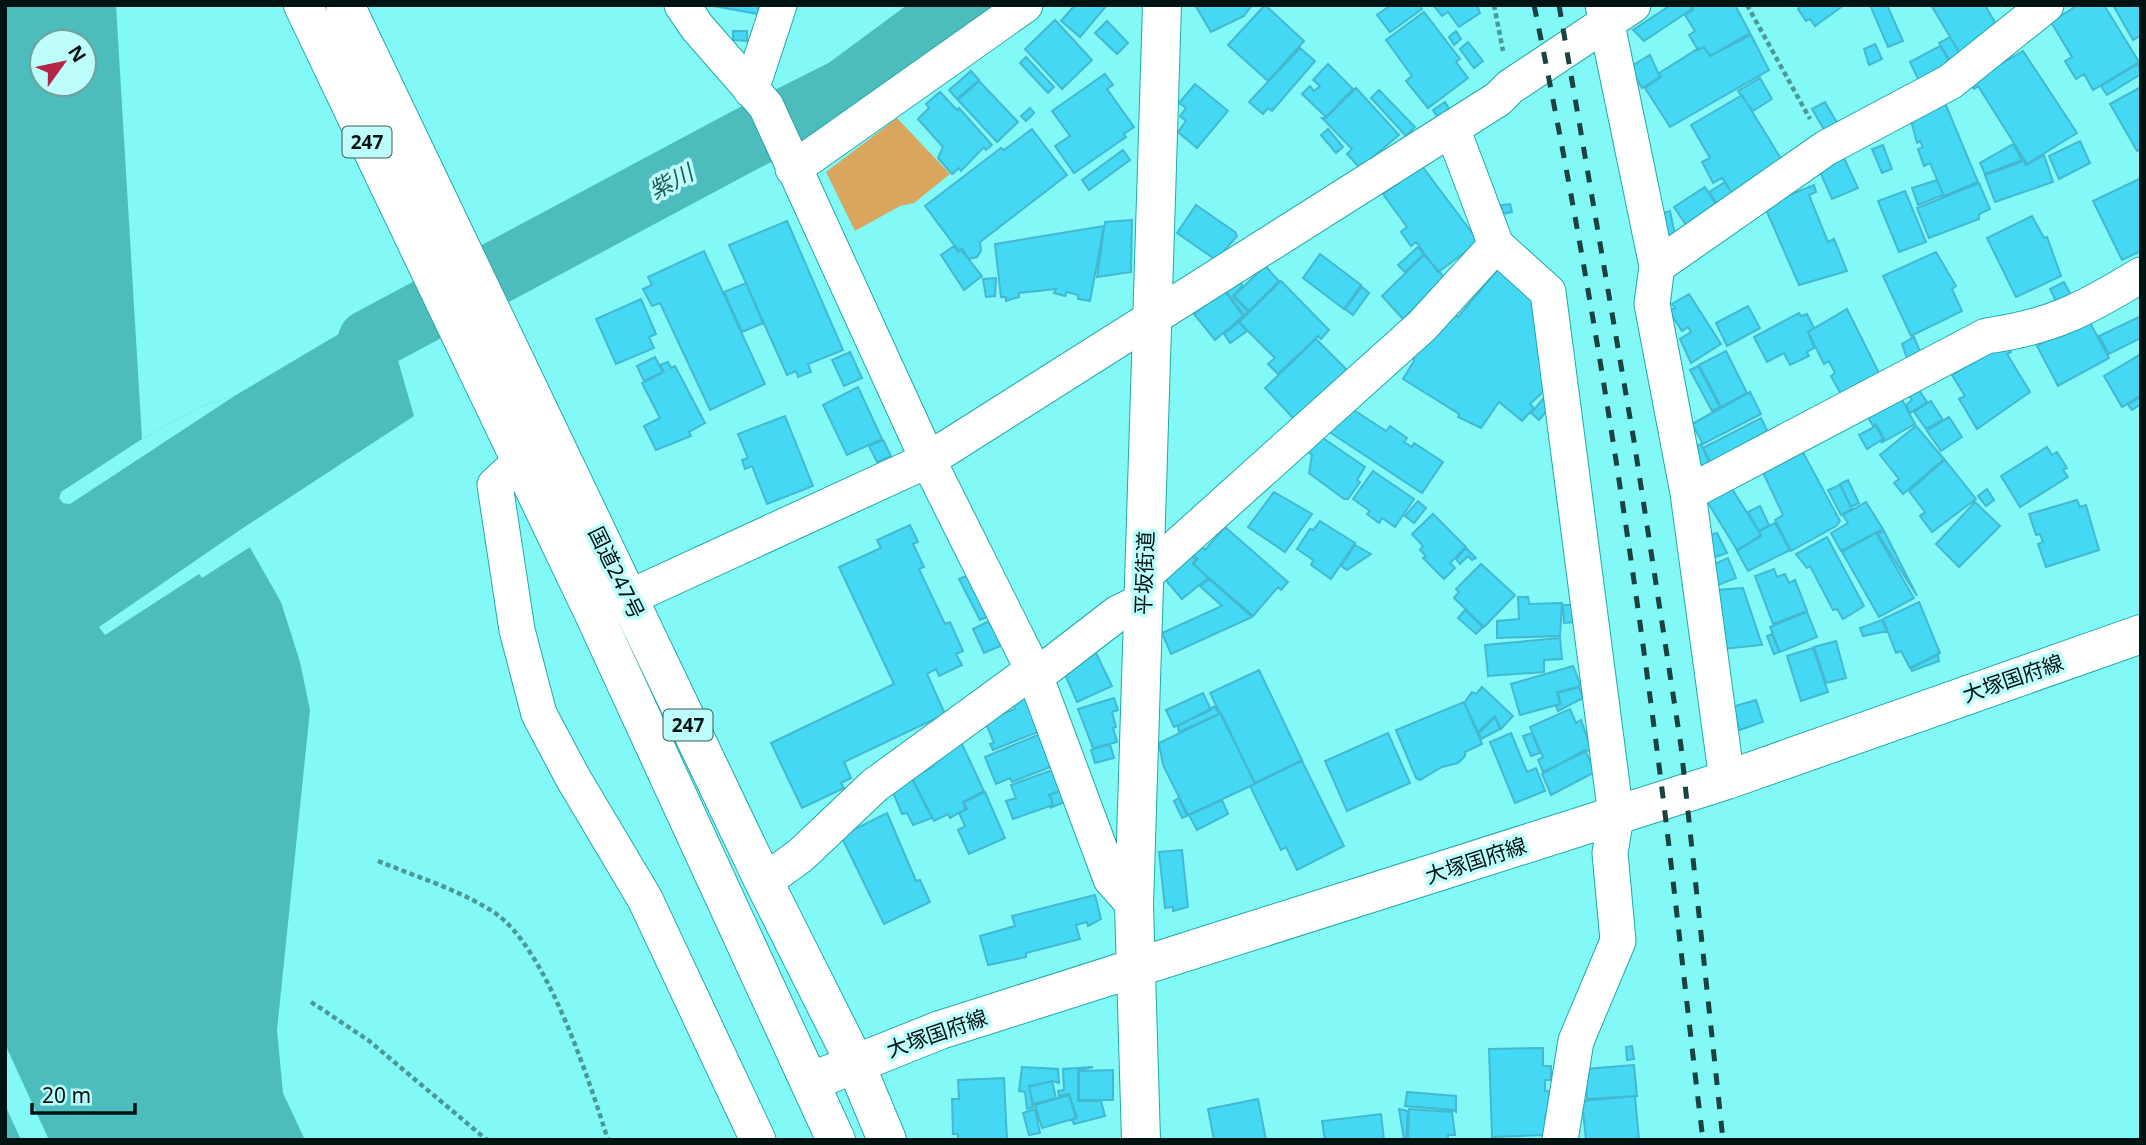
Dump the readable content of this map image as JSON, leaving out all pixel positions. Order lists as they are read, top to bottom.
{
  "streets": {
    "main road": [
      "247",
      "国道247号",
      "平坂街道",
      "大塚国府線"
    ]
  },
  "crossings": [
    ["国道247号", "大塚国府線"],
    ["平坂街道", "大塚国府線"]
  ],
  "water": ["紫川"],
  "scale_bar": "20 m",
  "north": "top right"
}
